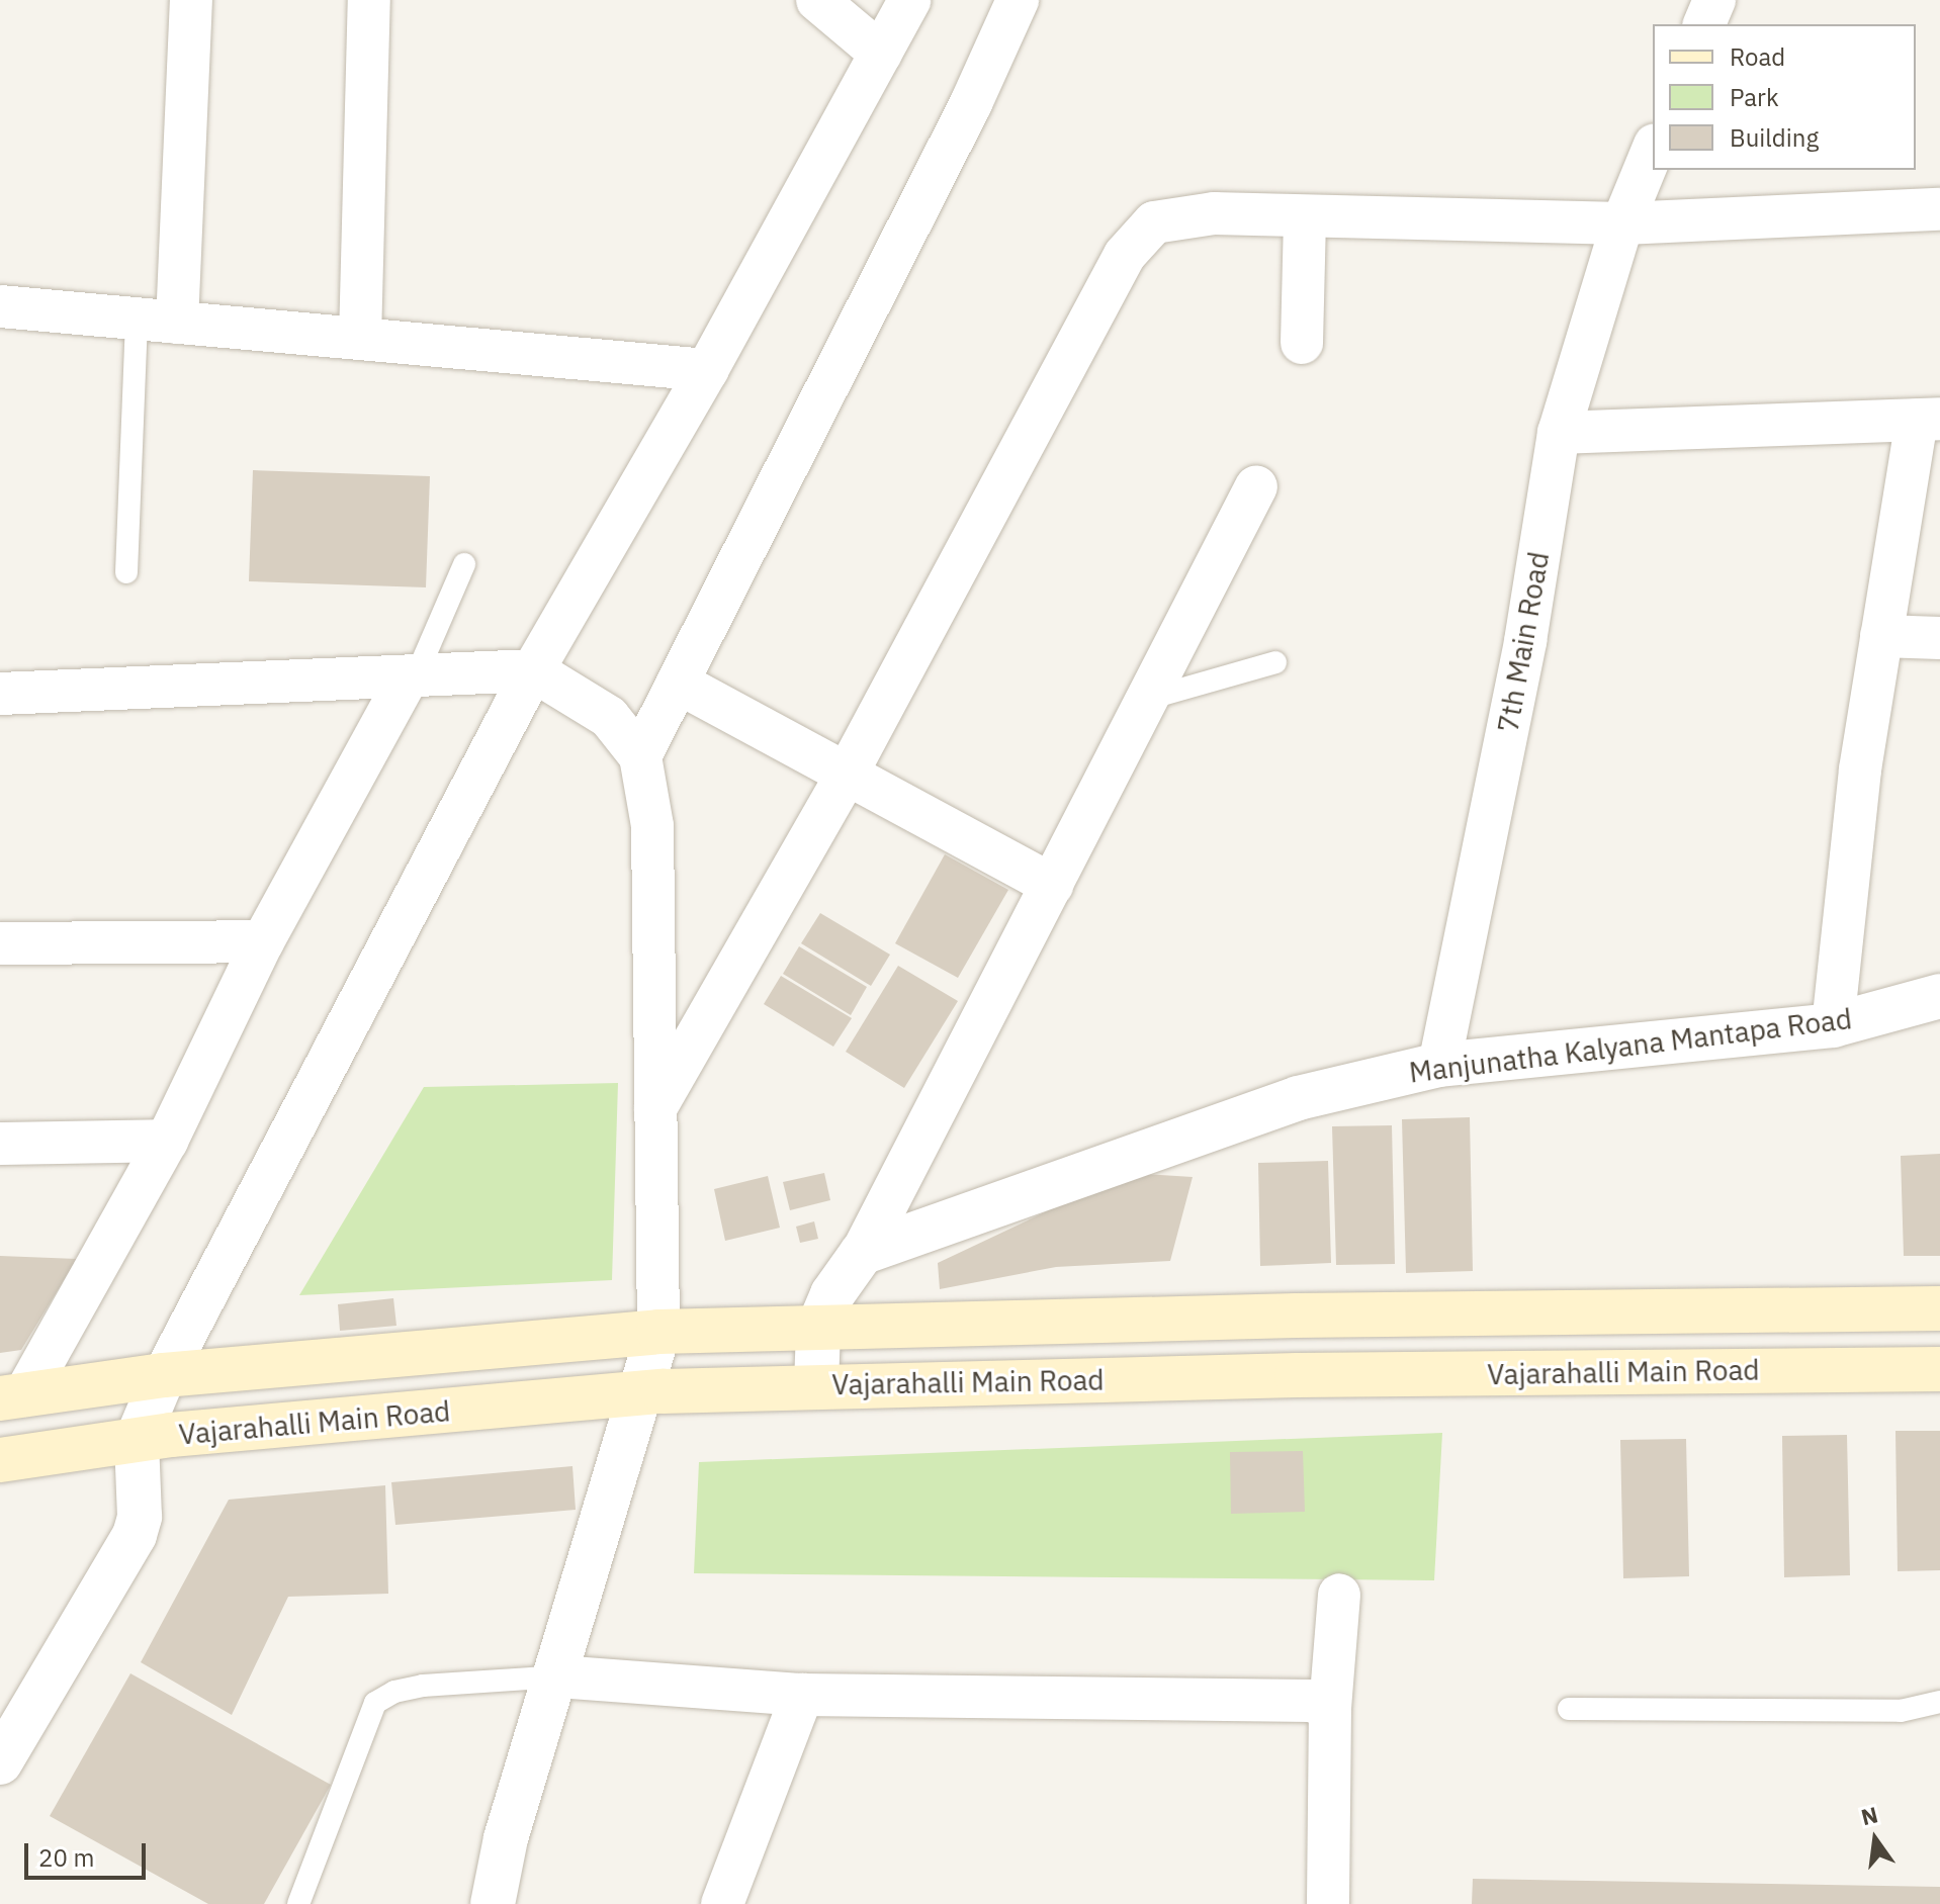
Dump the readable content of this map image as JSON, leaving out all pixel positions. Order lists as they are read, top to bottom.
{
  "streets": {
    "main road": ["Vajarahalli Main Road"],
    "street": ["7th Main Road", "Manjunatha Kalyana Mantapa Road"]
  },
  "crossings": [
    ["7th Main Road", "Manjunatha Kalyana Mantapa Road"]
  ],
  "legend": ["Road", "Park", "Building"],
  "scale_bar": "20 m",
  "north": "top"
}
